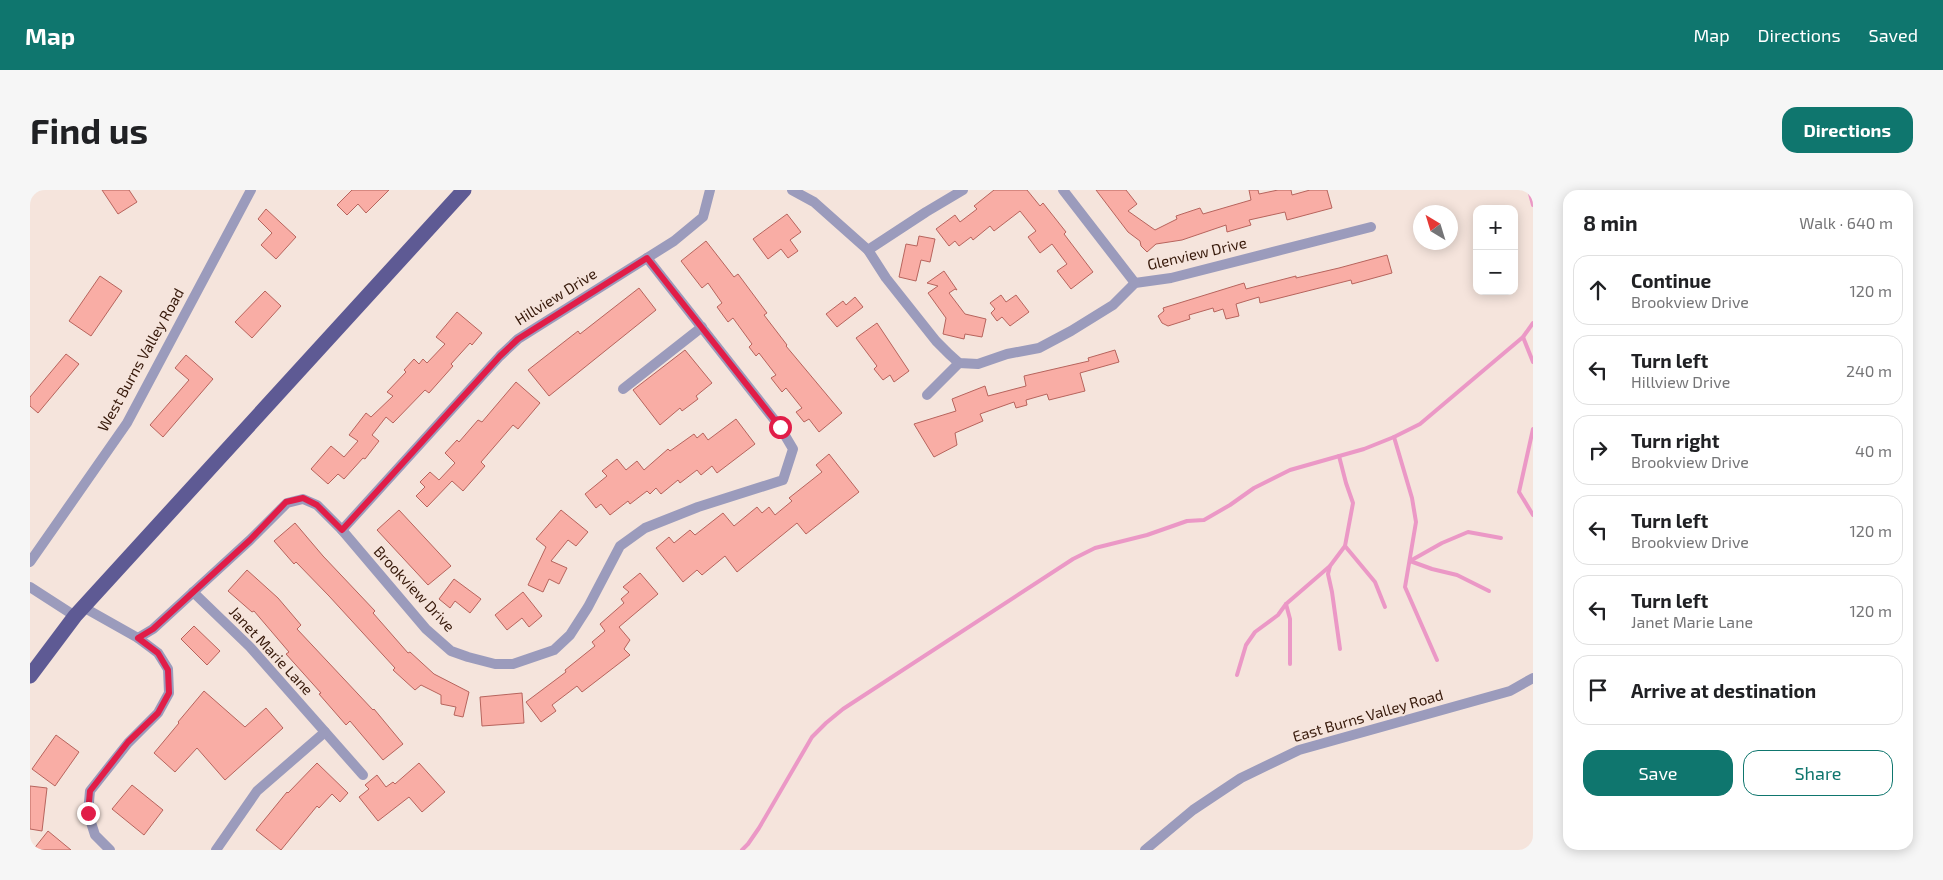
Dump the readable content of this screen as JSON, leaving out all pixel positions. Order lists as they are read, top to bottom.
{
  "streets": {
    "street": [
      "Glenview Drive",
      "Hillview Drive",
      "West Burns Valley Road",
      "Brookview Drive",
      "Janet Marie Lane",
      "East Burns Valley Road"
    ]
  },
  "crossings": [
    ["Hillview Drive", "Brookview Drive"],
    ["Brookview Drive", "Janet Marie Lane"]
  ],
  "north": "top left",
  "page": {
    "header": "Map",
    "nav": ["Map", "Directions", "Saved"],
    "buttons": [
      "Directions",
      ["Save", "Share"]
    ],
    "title": "Find us",
    "heading": ["8 min", "Walk · 640 m"],
    "map_buttons": ["+", "−"],
    "list": [
      ["Continue", "Brookview Drive", "120 m"],
      ["Turn left", "Hillview Drive", "240 m"],
      ["Turn right", "Brookview Drive", "40 m"],
      ["Turn left", "Brookview Drive", "120 m"],
      ["Turn left", "Janet Marie Lane", "120 m"],
      "Arrive at destination"
    ]
  }
}
